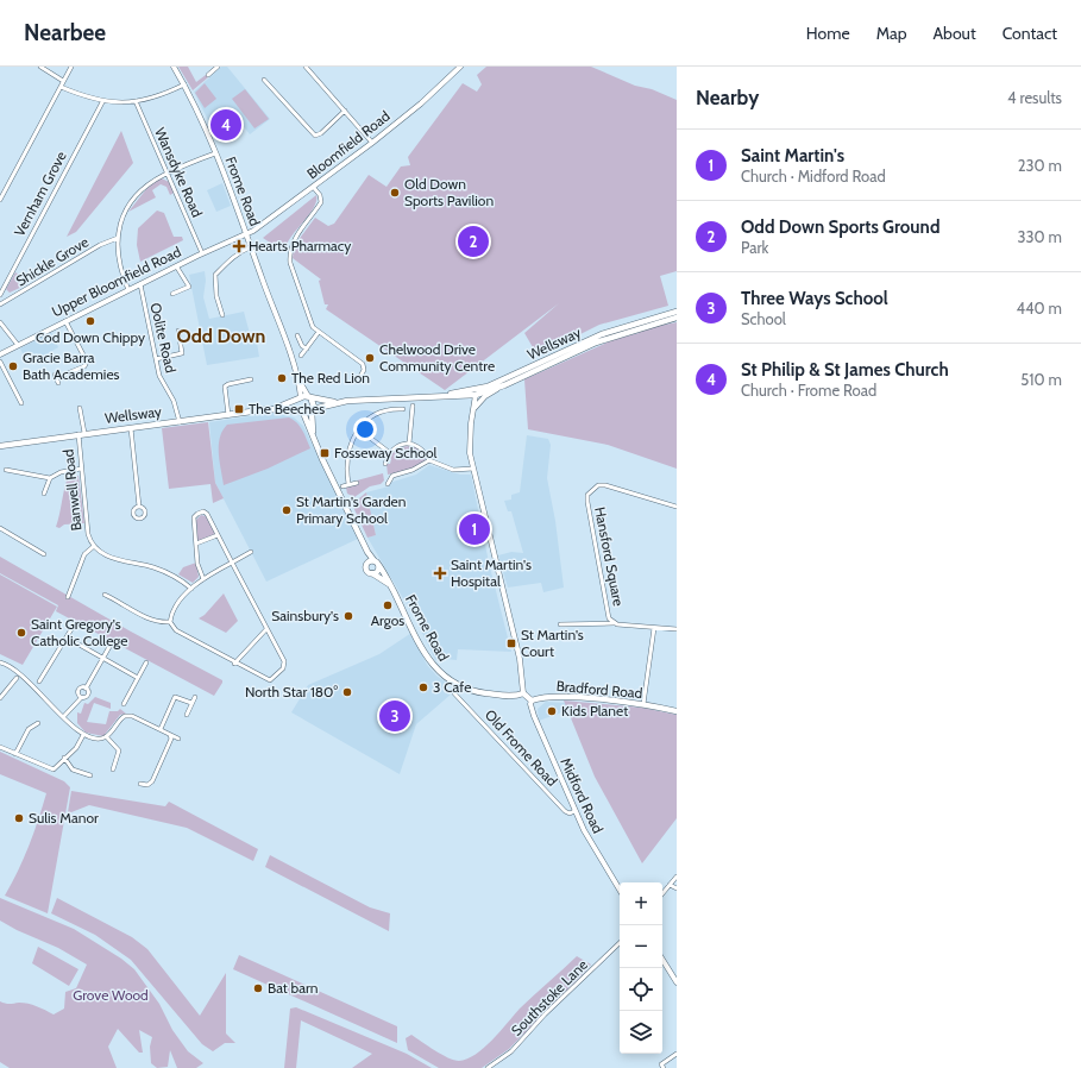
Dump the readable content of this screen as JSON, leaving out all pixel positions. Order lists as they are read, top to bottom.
{
  "streets": {
    "main road": ["Frome Road", "Wellsway", "Bradford Road"],
    "street": [
      "Bloomfield Road",
      "Wansdyke Road",
      "Vernham Grove",
      "Shickle Grove",
      "Upper Bloomfield Road",
      "Oolite Road",
      "Banwell Road",
      "Hansford Square",
      "Old Frome Road",
      "Midford Road",
      "Southstoke Lane"
    ]
  },
  "crossings": [
    ["Bloomfield Road", "Frome Road"],
    ["Bloomfield Road", "Upper Bloomfield Road"],
    ["Wansdyke Road", "Upper Bloomfield Road"],
    ["Frome Road", "Upper Bloomfield Road"],
    ["Frome Road", "Wellsway"],
    ["Upper Bloomfield Road", "Oolite Road"],
    ["Oolite Road", "Wellsway"],
    ["Wellsway", "Banwell Road"],
    ["Bradford Road", "Midford Road"],
    ["Old Frome Road", "Midford Road"]
  ],
  "districts": ["Odd Down"],
  "parks": ["Grove Wood"],
  "places": {
    "other": [
      "Old Down Sports Pavilion",
      "Cod Down Chippy",
      "Chelwood Drive Community Centre",
      "Gracie Barra Bath Academies",
      "The Red Lion",
      "St Martin's Garden Primary School",
      "Argos",
      "Sainsbury's",
      "Saint Gregory's Catholic College",
      "3 Cafe",
      "North Star 180°",
      "Kids Planet",
      "Sulis Manor",
      "Bat barn"
    ],
    "health": ["Hearts Pharmacy", "Saint Martin's Hospital"],
    "transit": ["The Beeches", "Fosseway School", "St Martin's Court"]
  },
  "page": {
    "header": "Nearbee",
    "nav": [
      "Home",
      "Map",
      "About",
      "Contact"
    ],
    "heading": ["Nearby", "4 results"],
    "pins": [
      "4",
      "2",
      "1",
      "3"
    ],
    "list": [
      {
        "mark": "1",
        "name": "Saint Martin's",
        "note": "Church · Midford Road",
        "value": "230 m"
      },
      {
        "mark": "2",
        "name": "Odd Down Sports Ground",
        "note": "Park",
        "value": "330 m"
      },
      {
        "mark": "3",
        "name": "Three Ways School",
        "note": "School",
        "value": "440 m"
      },
      {
        "mark": "4",
        "name": "St Philip & St James Church",
        "note": "Church · Frome Road",
        "value": "510 m"
      }
    ],
    "map_buttons": ["+", "−"]
  }
}
